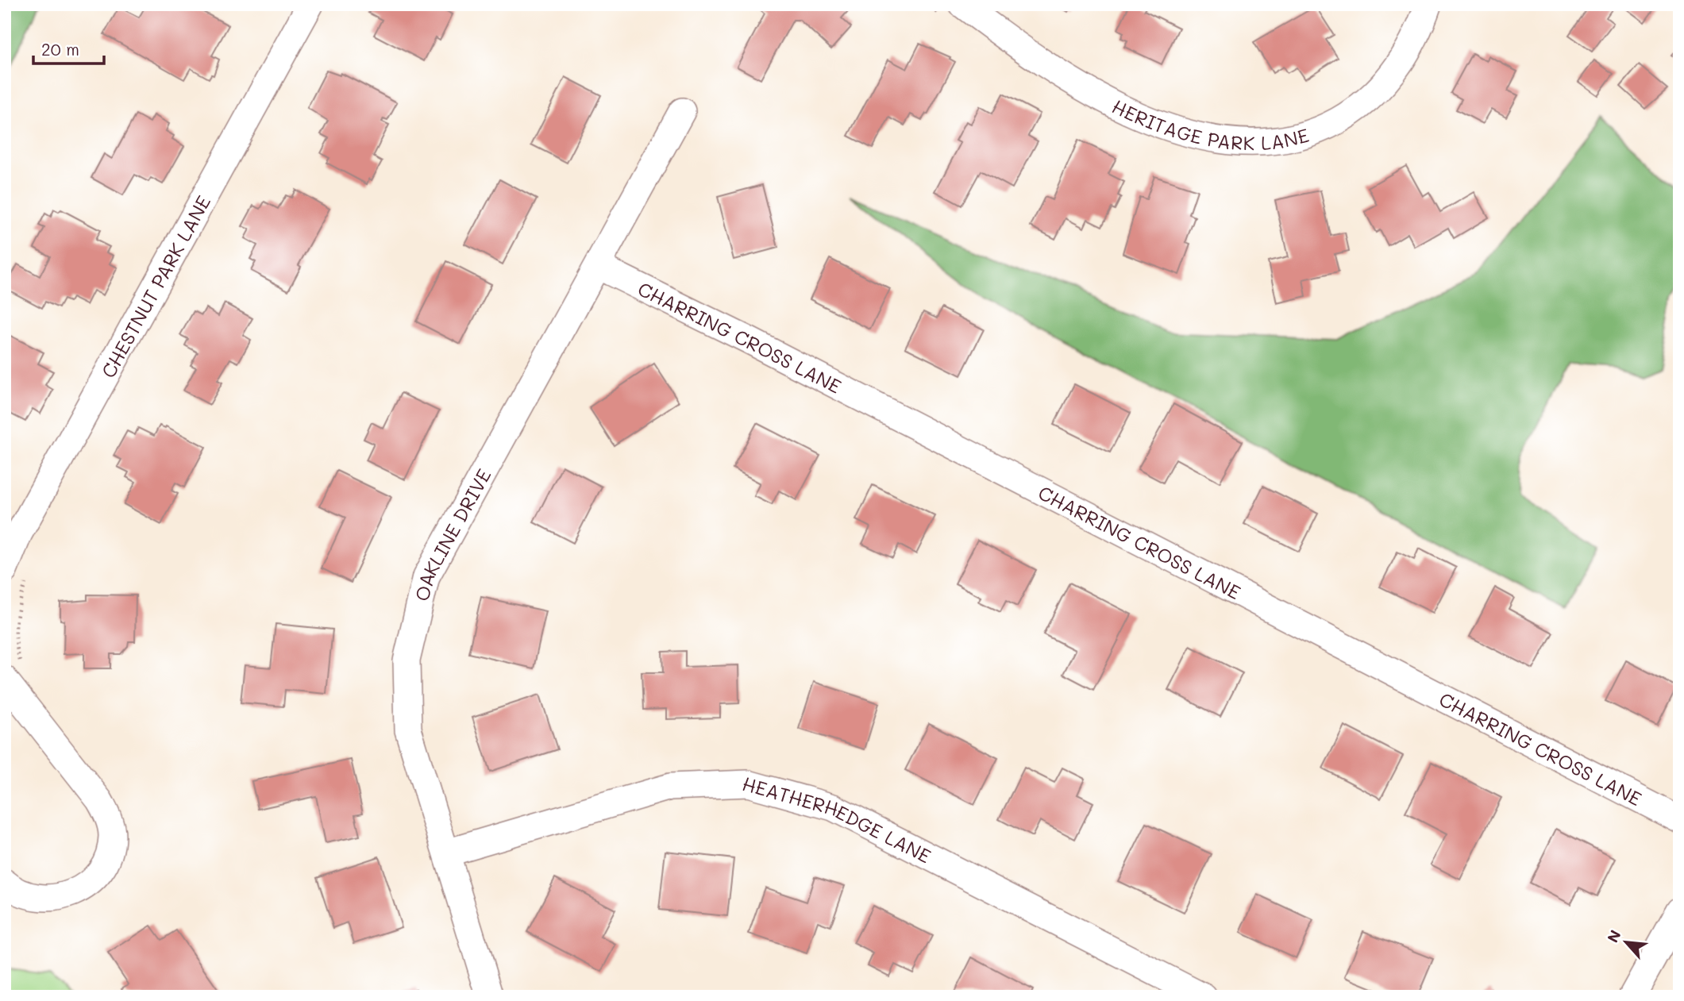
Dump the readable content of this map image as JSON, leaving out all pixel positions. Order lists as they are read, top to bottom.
{
  "streets": {
    "street": [
      "HERITAGE PARK LANE",
      "CHESTNUT PARK LANE",
      "CHARRING CROSS LANE",
      "OAKLINE DRIVE",
      "HEATHERHEDGE LANE"
    ]
  },
  "crossings": [
    ["CHARRING CROSS LANE", "OAKLINE DRIVE"],
    ["OAKLINE DRIVE", "HEATHERHEDGE LANE"]
  ],
  "scale_bar": "20 m",
  "north": "top left"
}
